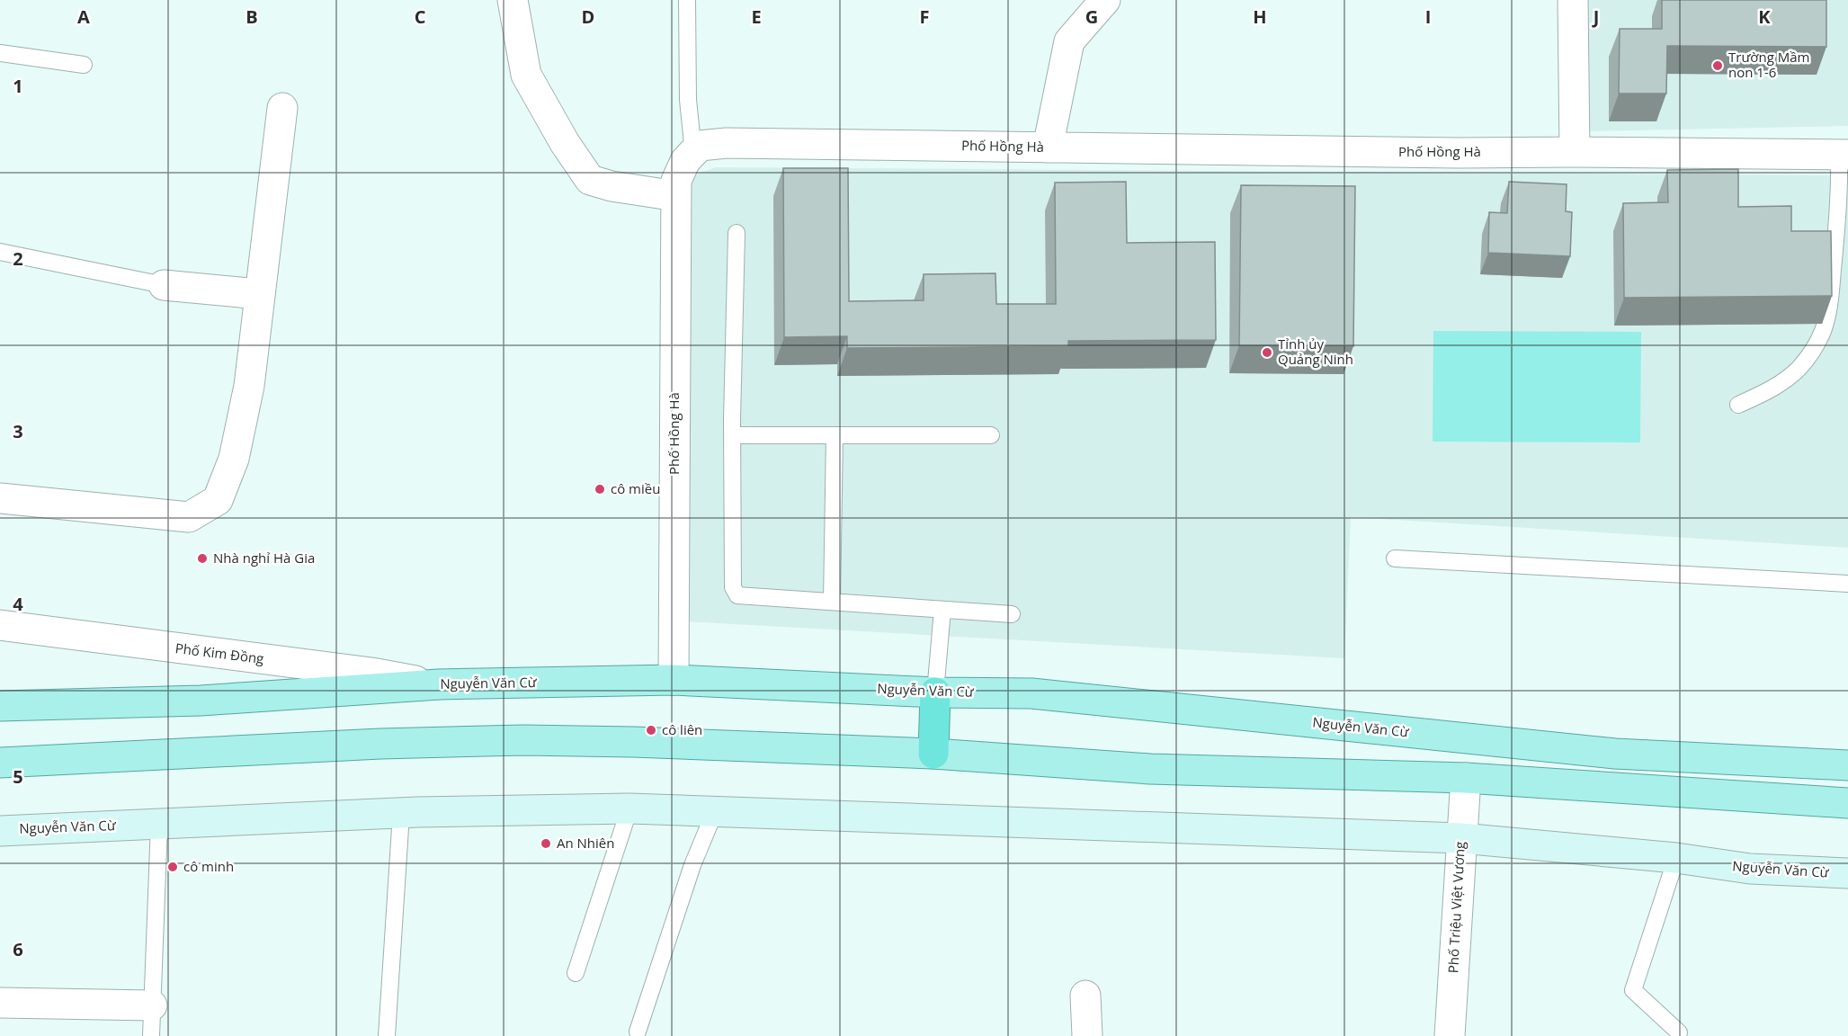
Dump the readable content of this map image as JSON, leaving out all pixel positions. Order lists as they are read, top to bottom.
{
  "streets": {
    "main road": ["Nguyễn Văn Cừ"],
    "street": ["Phố Hồng Hà", "Phố Kim Đồng", "Phố Triệu Việt Vương"]
  },
  "crossings": [
    ["Phố Hồng Hà", "Nguyễn Văn Cừ"],
    ["Phố Kim Đồng", "Nguyễn Văn Cừ"],
    ["Nguyễn Văn Cừ", "Phố Triệu Việt Vương"]
  ],
  "places": [
    "Trường Mầm non 1-6",
    "Tỉnh ủy Quảng Ninh",
    "cô miều",
    "Nhà nghỉ Hà Gia",
    "cô liên",
    "An Nhiên",
    "cô minh"
  ],
  "grid": {
    "columns": [
      "A",
      "B",
      "C",
      "D",
      "E",
      "F",
      "G",
      "H",
      "I",
      "J",
      "K"
    ],
    "rows": [
      "1",
      "2",
      "3",
      "4",
      "5",
      "6"
    ]
  }
}
